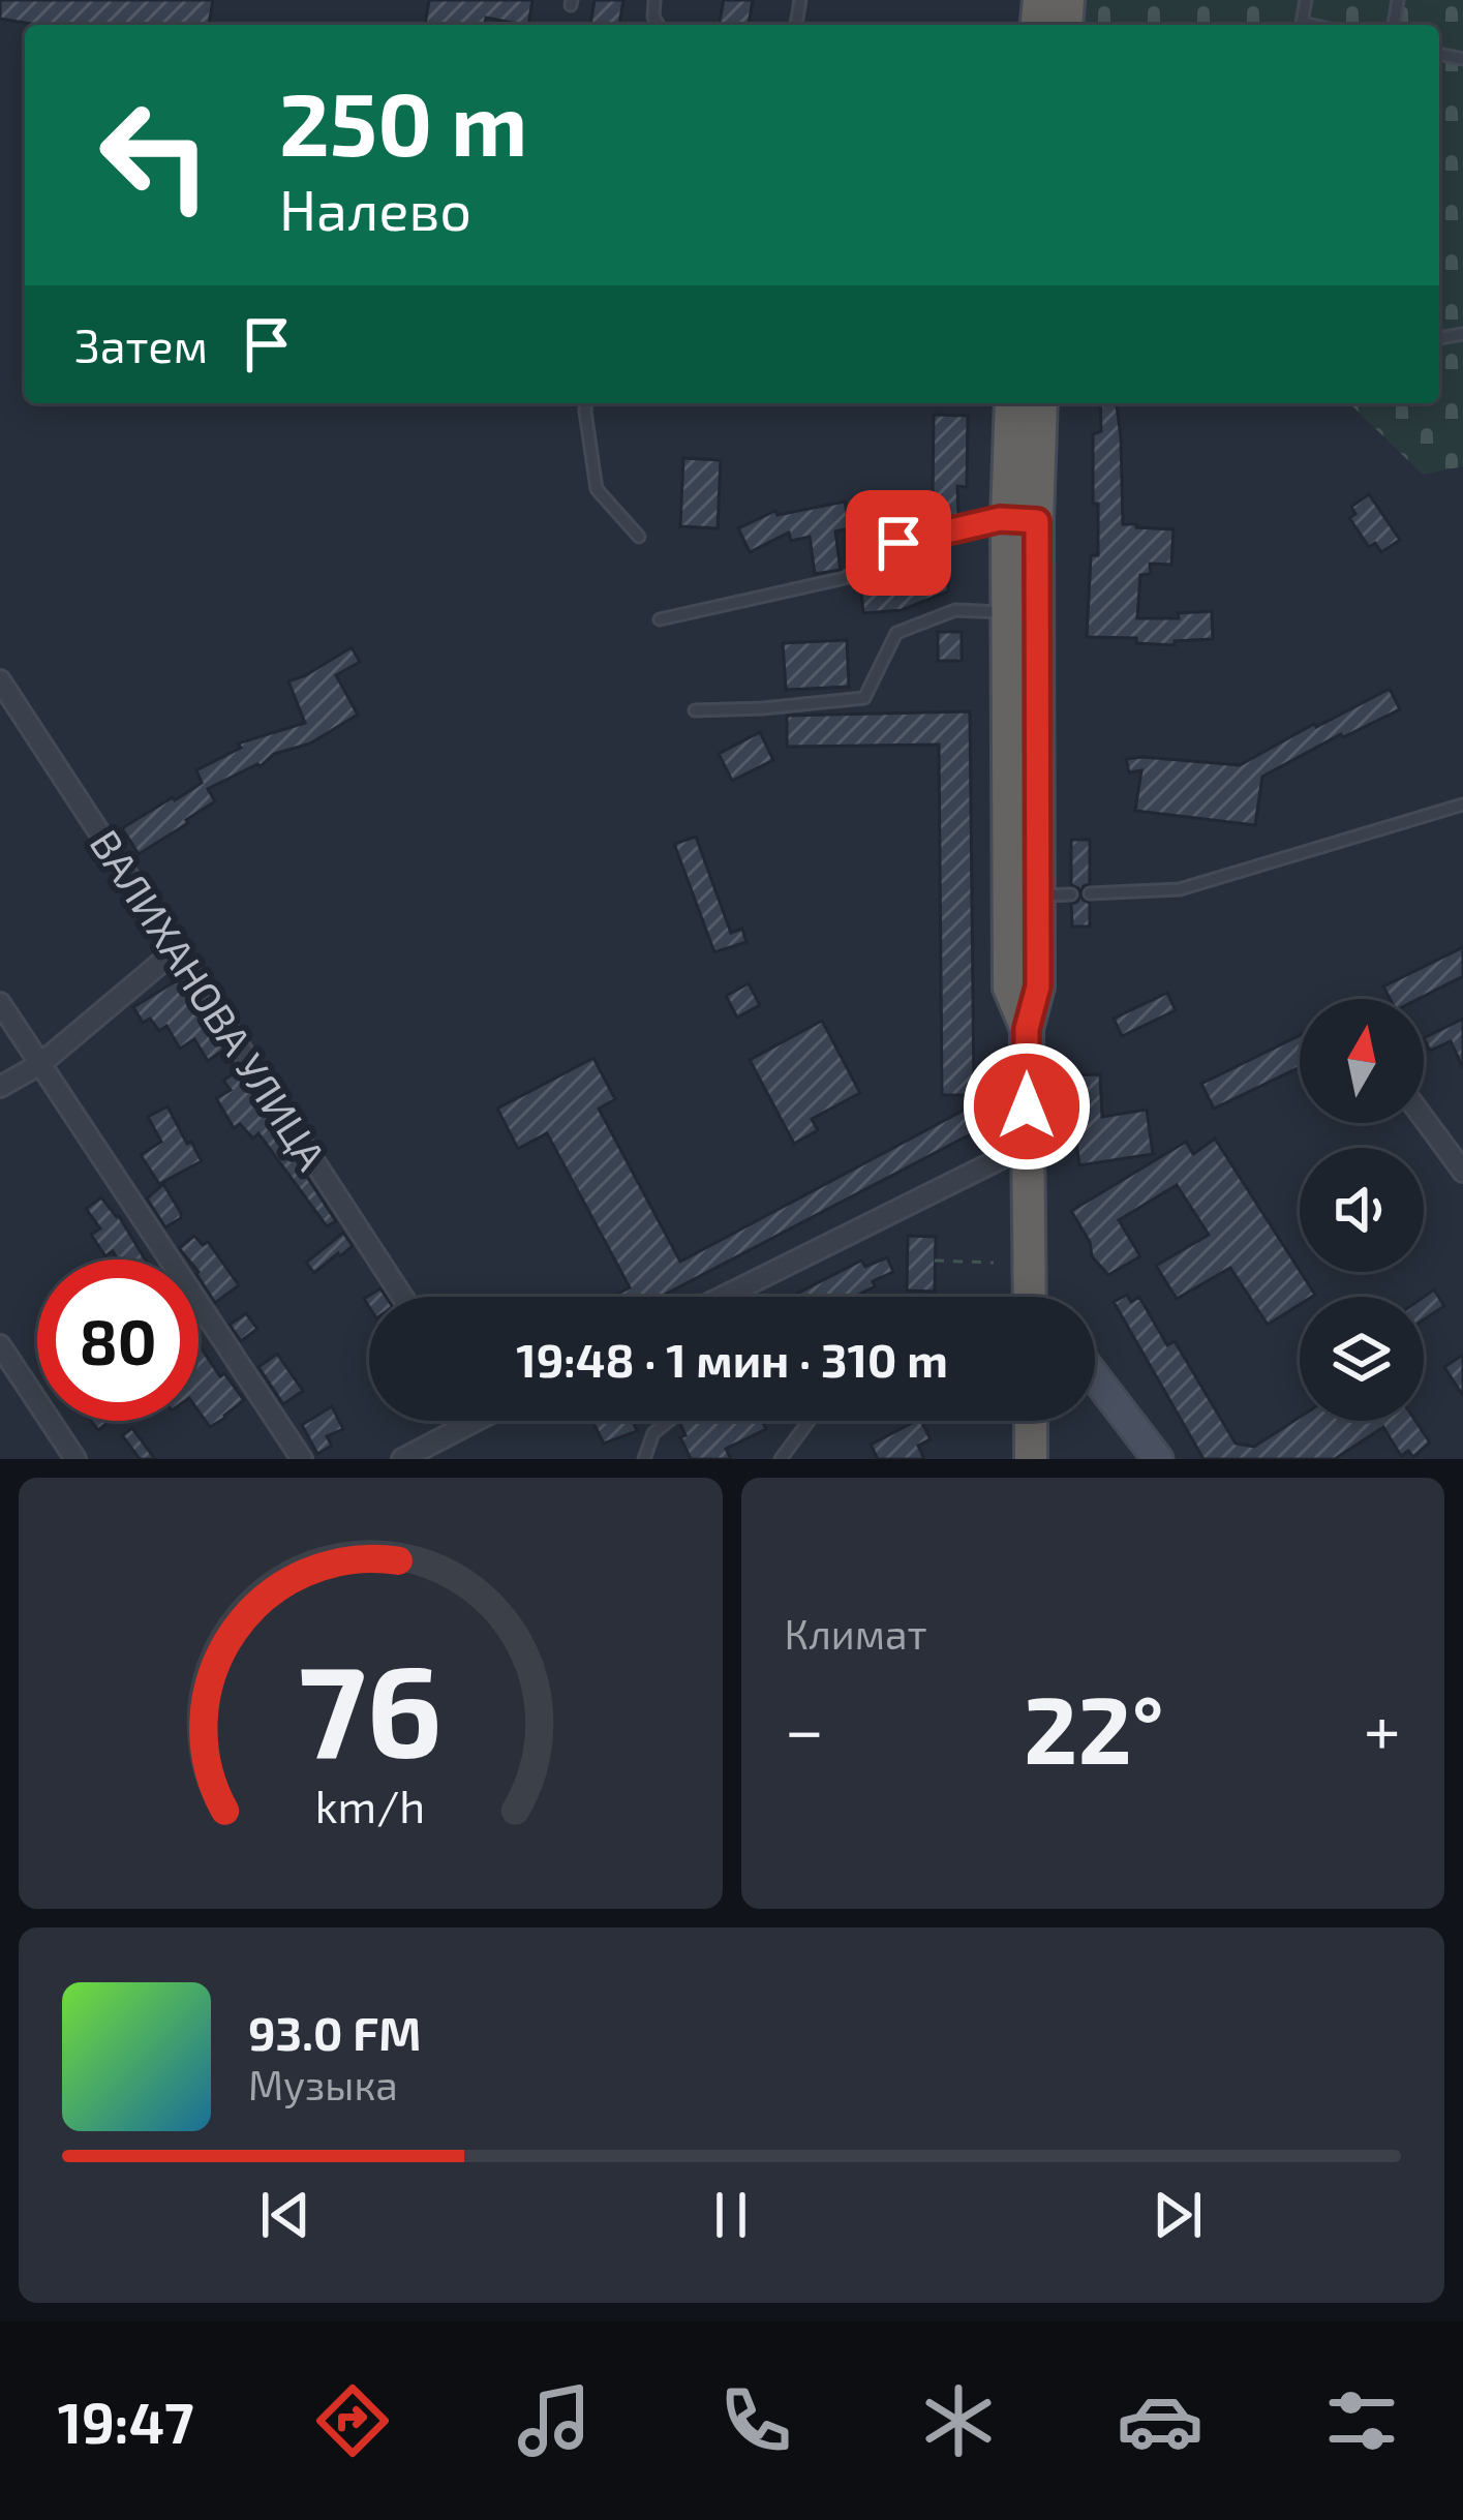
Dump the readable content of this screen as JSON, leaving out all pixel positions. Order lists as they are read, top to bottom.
{
  "streets": {
    "street": ["ВАЛИХАНОВА УЛИЦА"]
  },
  "north": "top",
  "page": {
    "turn": ["250 m", "Налево"],
    "then": "Затем",
    "limit": "80",
    "trip": "19:48 · 1 мин · 310 m",
    "tile": "Климат",
    "heat": ["−", "22°", "+"],
    "song": ["93.0 FM", "Музыка"],
    "tabs": "19:47",
    "gauge": ["76", "km/h"]
  }
}
